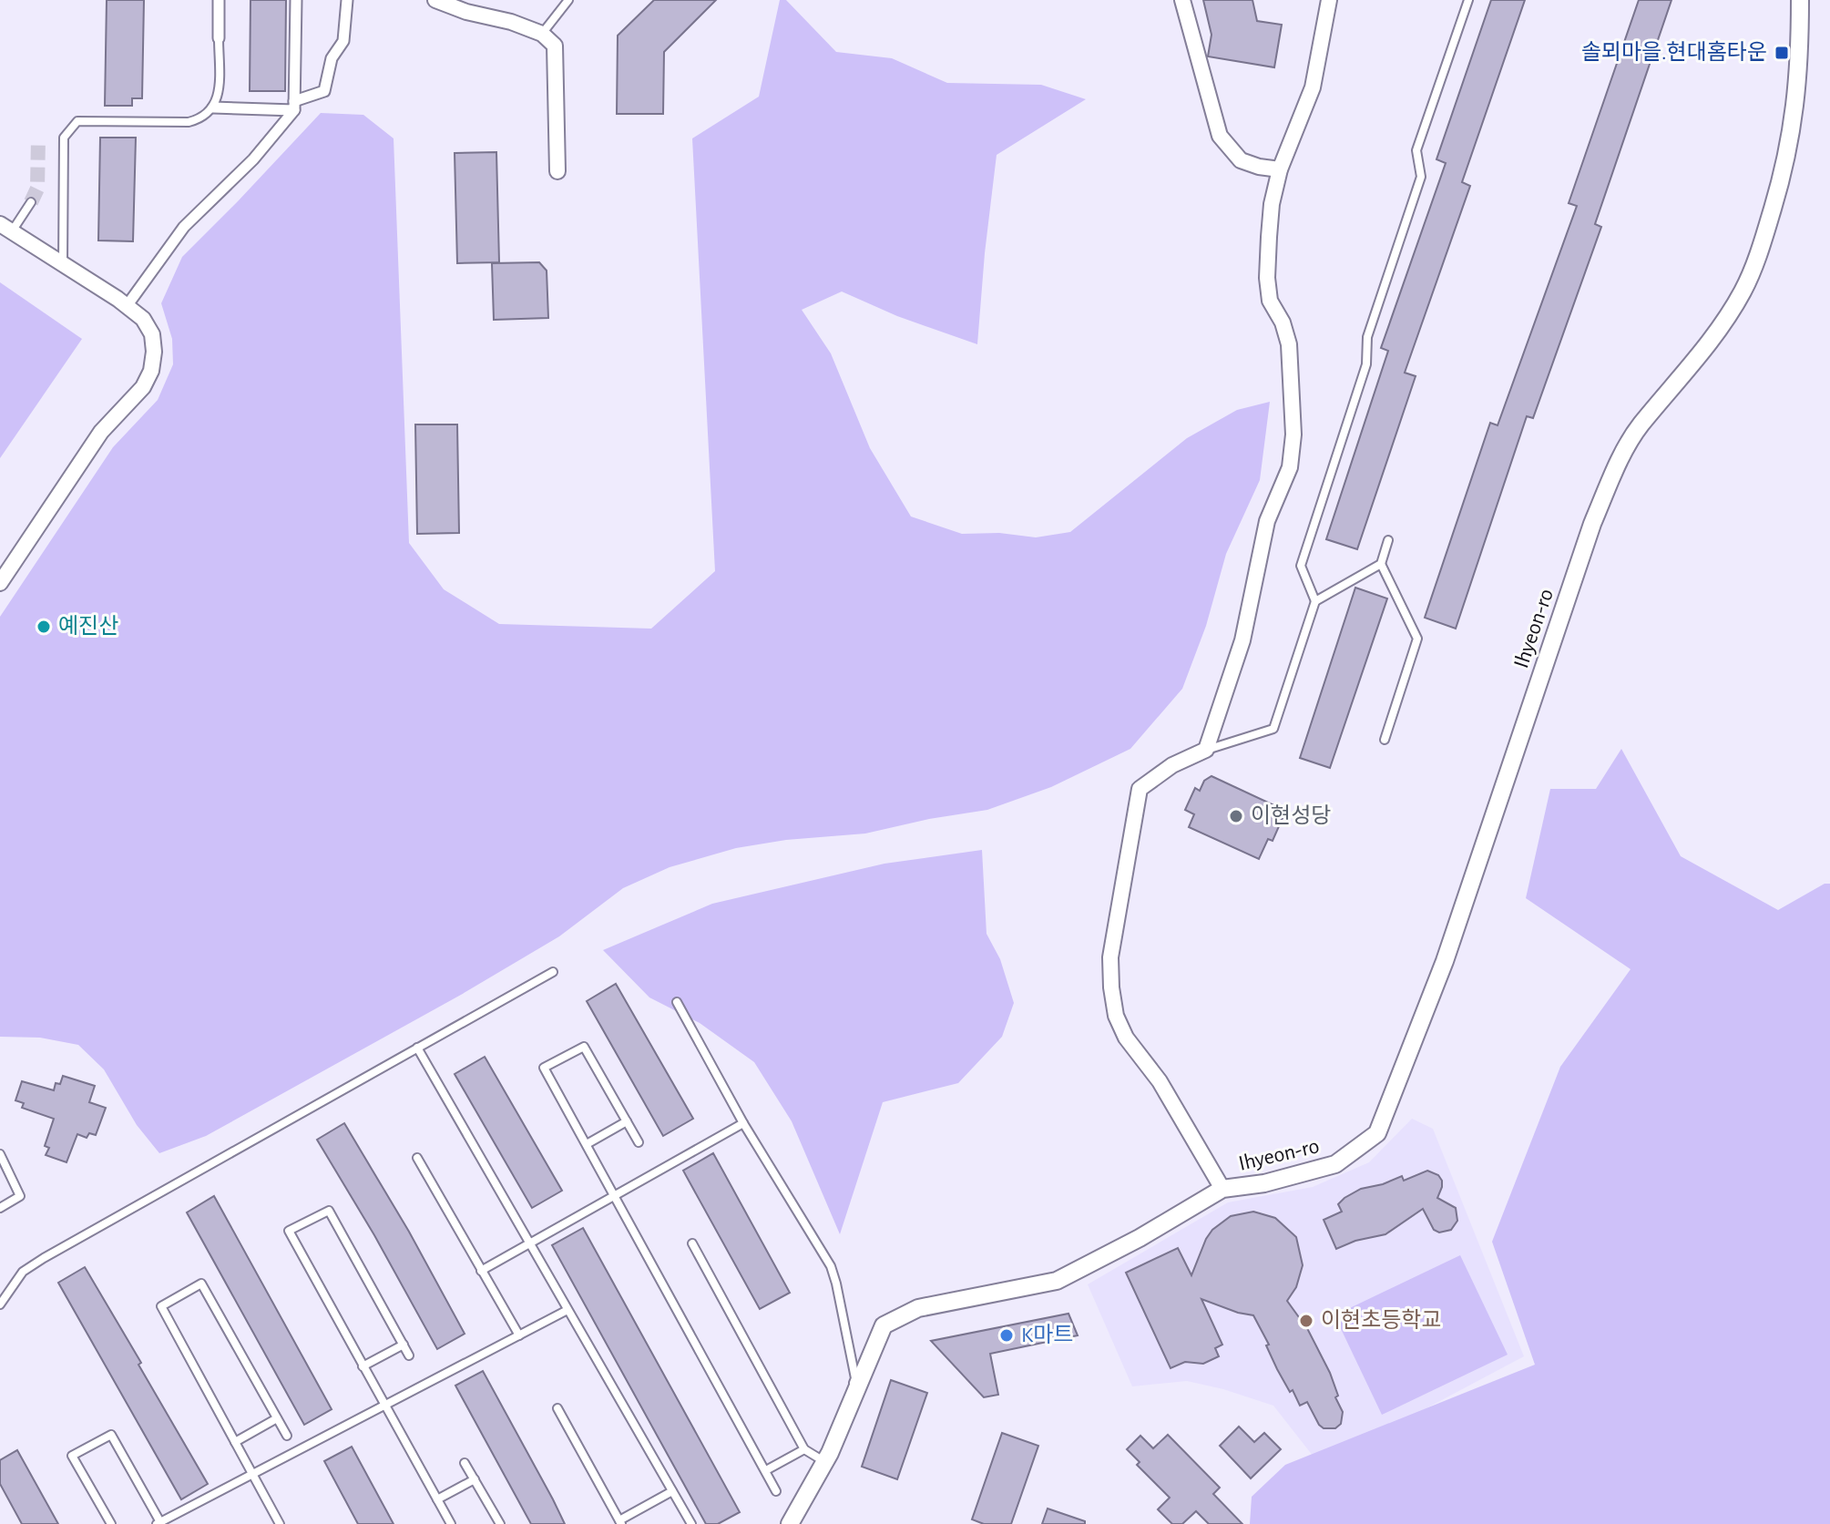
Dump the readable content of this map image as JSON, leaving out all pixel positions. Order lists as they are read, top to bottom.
{
  "streets": {
    "street": ["Ihyeon-ro"]
  },
  "places": {
    "transit": ["솔뫼마을.현대홈타운"],
    "other": [
      "예진산",
      "이현성당",
      "이현초등학교",
      "K마트"
    ]
  }
}
